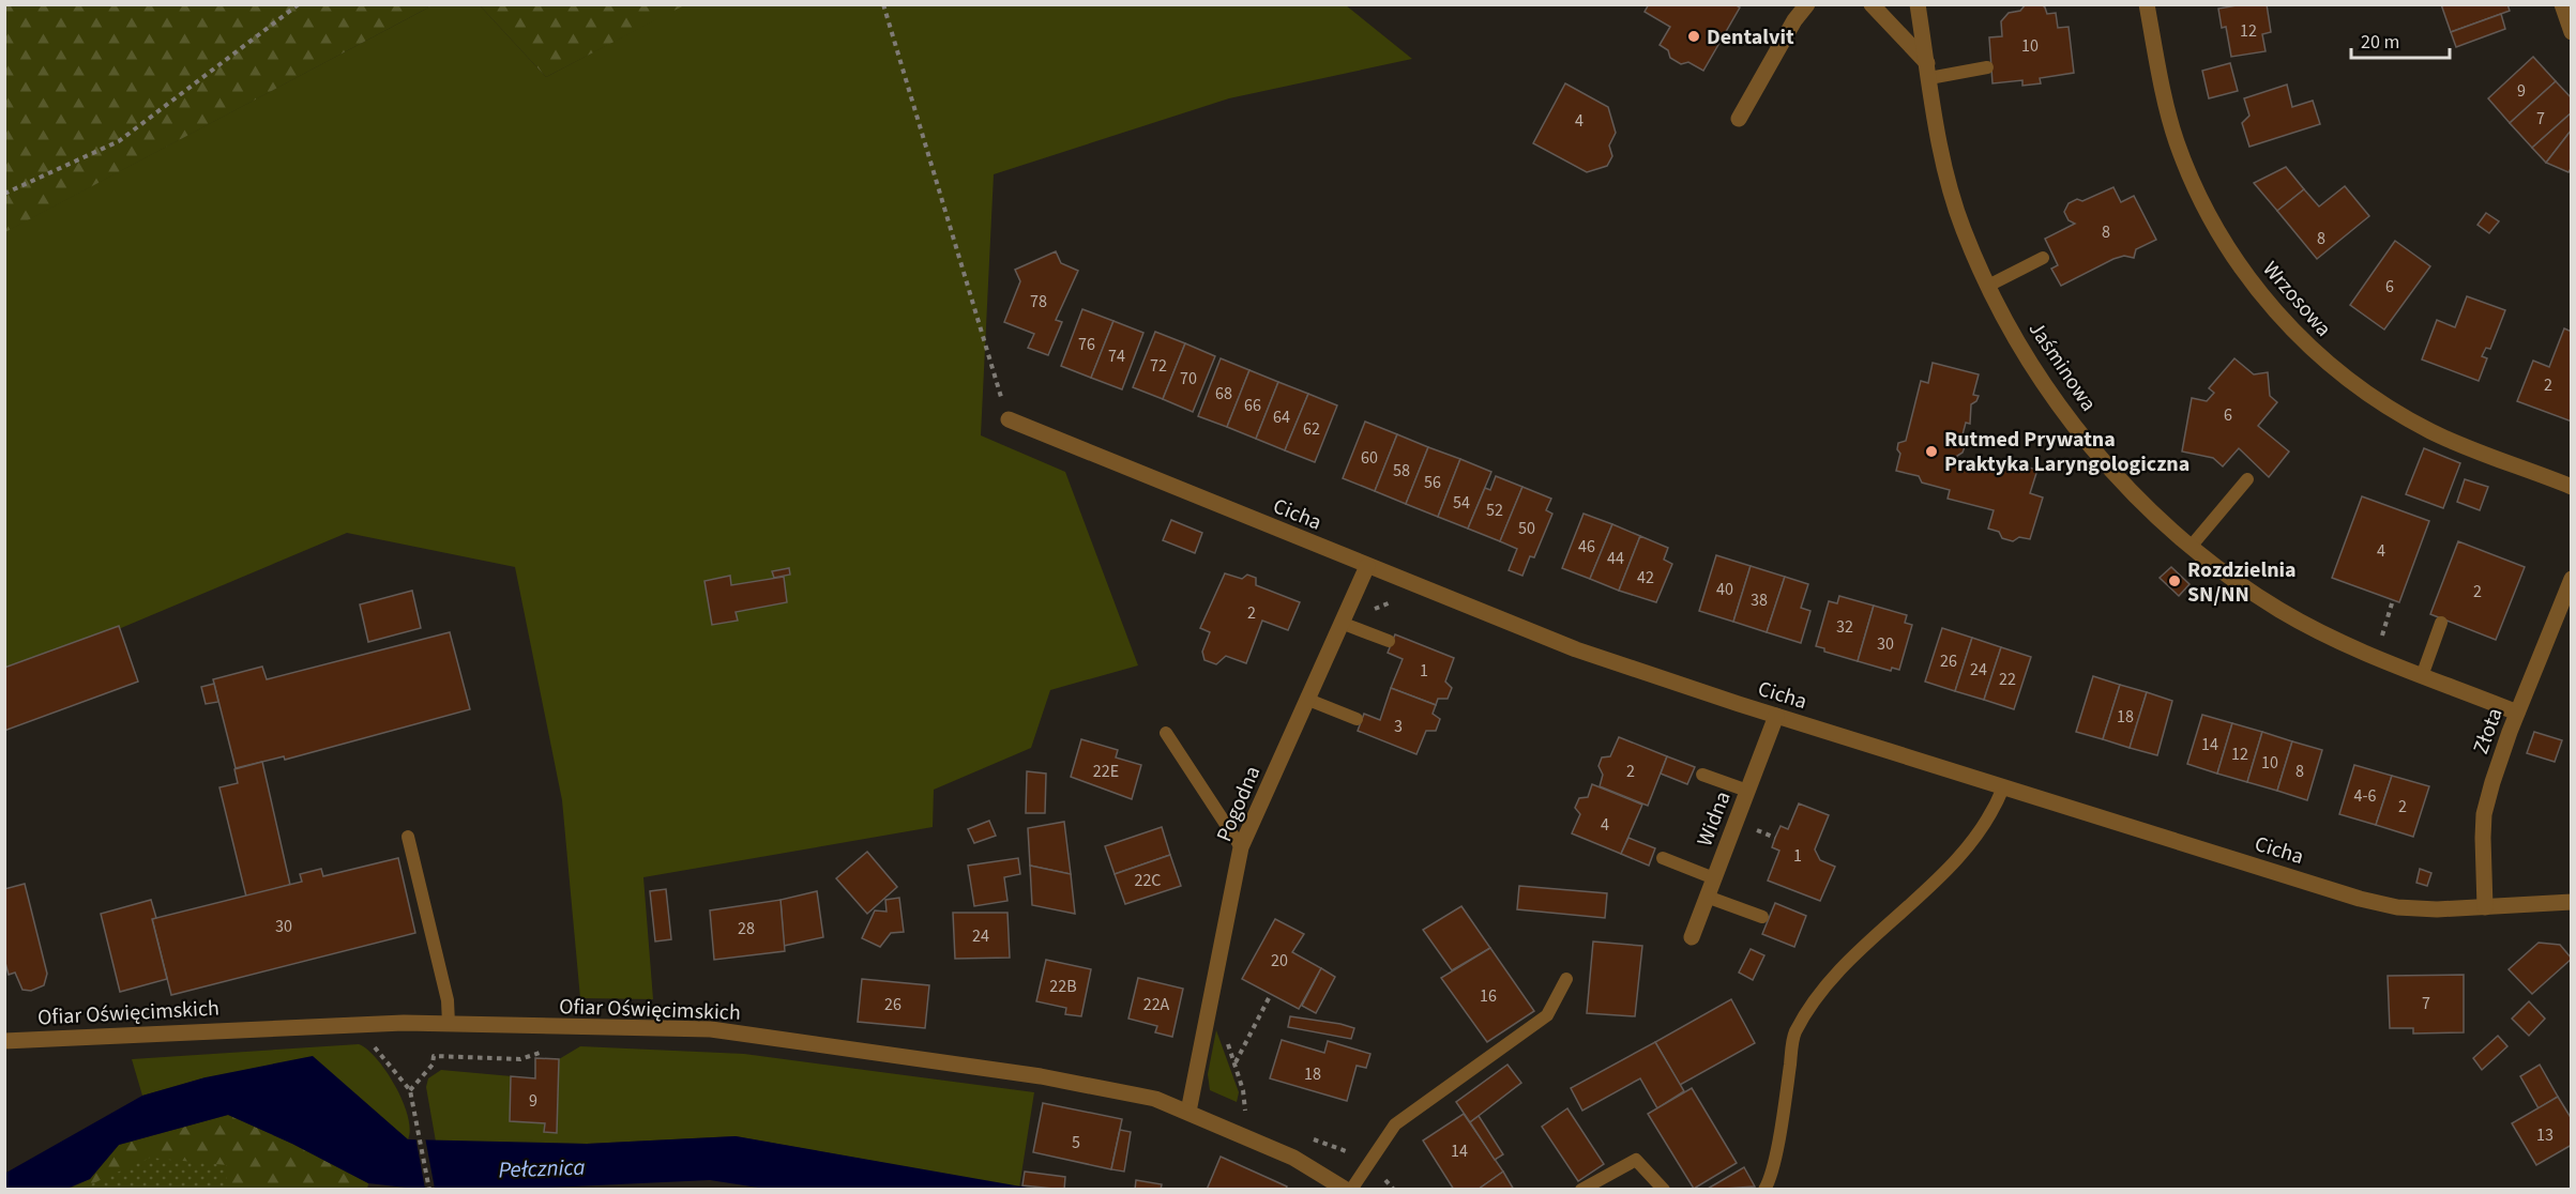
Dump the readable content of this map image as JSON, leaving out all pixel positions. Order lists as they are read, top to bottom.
{
  "streets": {
    "street": [
      "Wrzosowa",
      "Jaśminowa",
      "Cicha",
      "Złota",
      "Pogodna",
      "Widna",
      "Ofiar Oświęcimskich"
    ]
  },
  "crossings": [
    ["Jaśminowa", "Złota"],
    ["Cicha", "Złota"],
    ["Cicha", "Pogodna"],
    ["Cicha", "Widna"],
    ["Pogodna", "Ofiar Oświęcimskich"]
  ],
  "water": ["Pełcznica"],
  "places": ["Dentalvit", "Rutmed Prywatna Praktyka Laryngologiczna", "Rozdzielnia SN/NN"],
  "house_numbers": [
    "12",
    "10",
    "9",
    "7",
    "4",
    "8",
    "8",
    "6",
    "78",
    "76",
    "74",
    "72",
    "70",
    "2",
    "68",
    "66",
    "6",
    "64",
    "62",
    "60",
    "58",
    "56",
    "54",
    "52",
    "50",
    "46",
    "4",
    "44",
    "42",
    "40",
    "2",
    "38",
    "2",
    "32",
    "30",
    "26",
    "24",
    "1",
    "22",
    "18",
    "3",
    "14",
    "12",
    "10",
    "22E",
    "2",
    "8",
    "4-6",
    "2",
    "4",
    "1",
    "22C",
    "30",
    "28",
    "24",
    "20",
    "22B",
    "16",
    "7",
    "26",
    "22A",
    "18",
    "9",
    "13",
    "5",
    "14"
  ],
  "scale_bar": "20 m"
}
